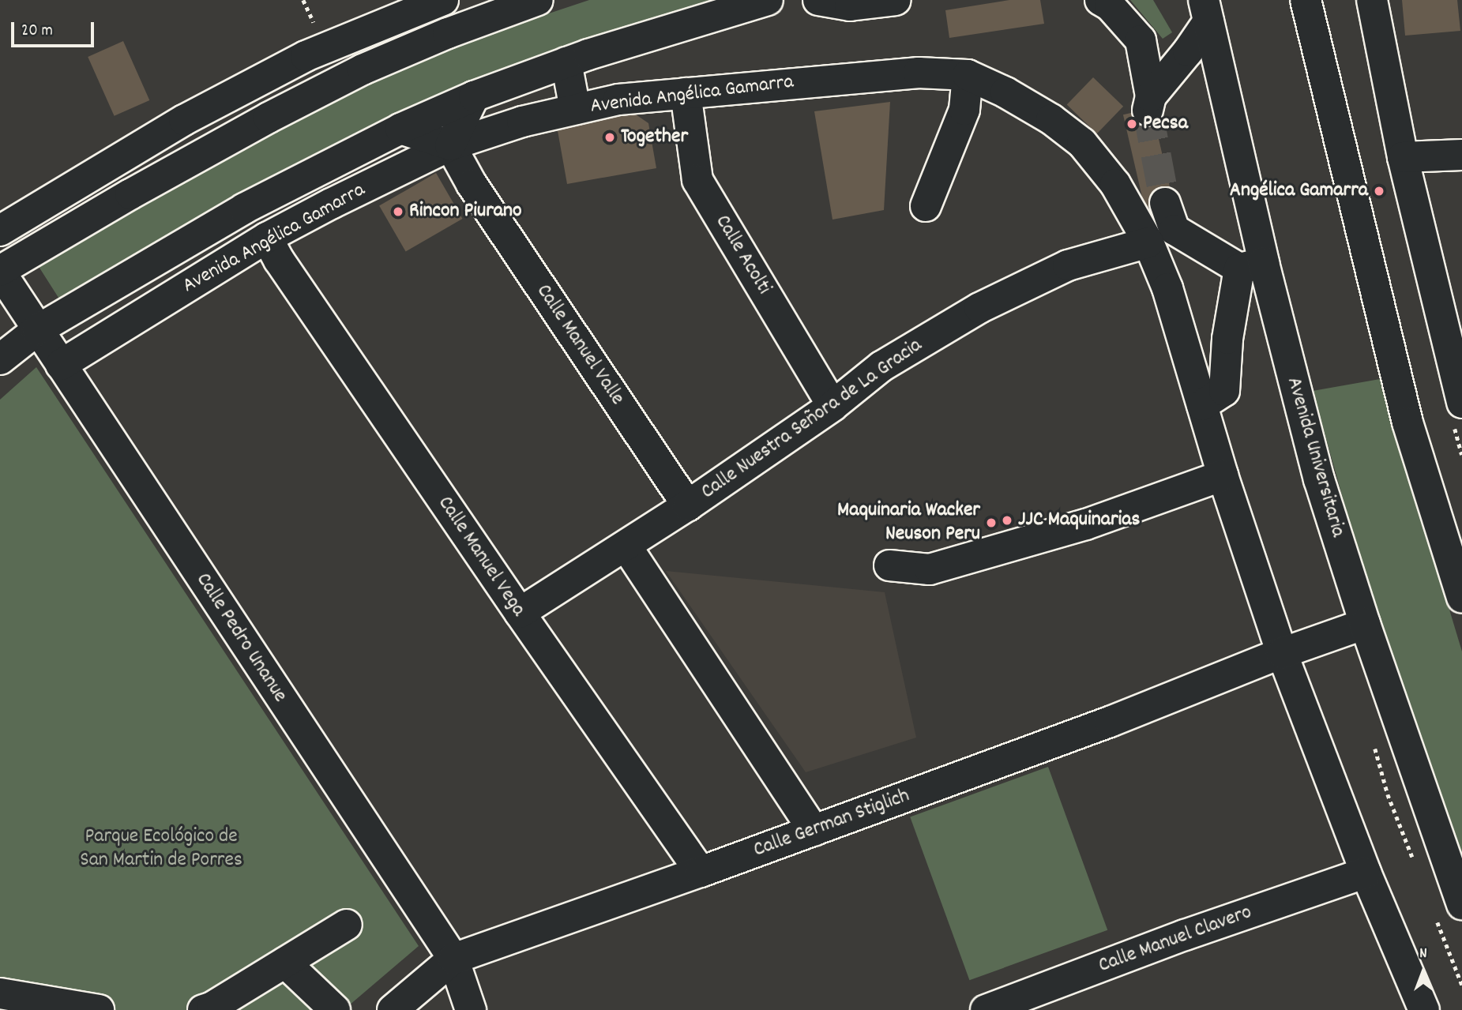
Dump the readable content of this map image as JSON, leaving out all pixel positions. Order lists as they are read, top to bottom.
{
  "streets": {
    "street": [
      "Avenida Angélica Gamarra",
      "Calle Acolti",
      "Calle Manuel Valle",
      "Calle Nuestra Señora de La Gracia",
      "Avenida Universitaria",
      "Calle Manuel Vega",
      "Calle Pedro Unanue",
      "Calle German Stiglich",
      "Calle Manuel Clavero"
    ]
  },
  "crossings": [
    ["Avenida Angélica Gamarra", "Calle Acolti"],
    ["Avenida Angélica Gamarra", "Calle Manuel Valle"],
    ["Avenida Angélica Gamarra", "Calle Nuestra Señora de La Gracia"],
    ["Avenida Angélica Gamarra", "Calle Manuel Vega"],
    ["Avenida Angélica Gamarra", "Calle Pedro Unanue"],
    ["Calle Acolti", "Calle Nuestra Señora de La Gracia"],
    ["Calle Manuel Valle", "Calle Nuestra Señora de La Gracia"],
    ["Calle Nuestra Señora de La Gracia", "Calle Manuel Vega"],
    ["Avenida Universitaria", "Calle German Stiglich"],
    ["Calle Manuel Vega", "Calle German Stiglich"],
    ["Calle Pedro Unanue", "Calle German Stiglich"]
  ],
  "parks": ["Parque Ecológico de San Martin de Porres"],
  "places": [
    "Pecsa",
    "Together",
    "Angélica Gamarra",
    "Rincon Piurano",
    "JJC Maquinarias",
    "Maquinaria Wacker Neuson Peru"
  ],
  "scale_bar": "20 m",
  "north": "top"
}
